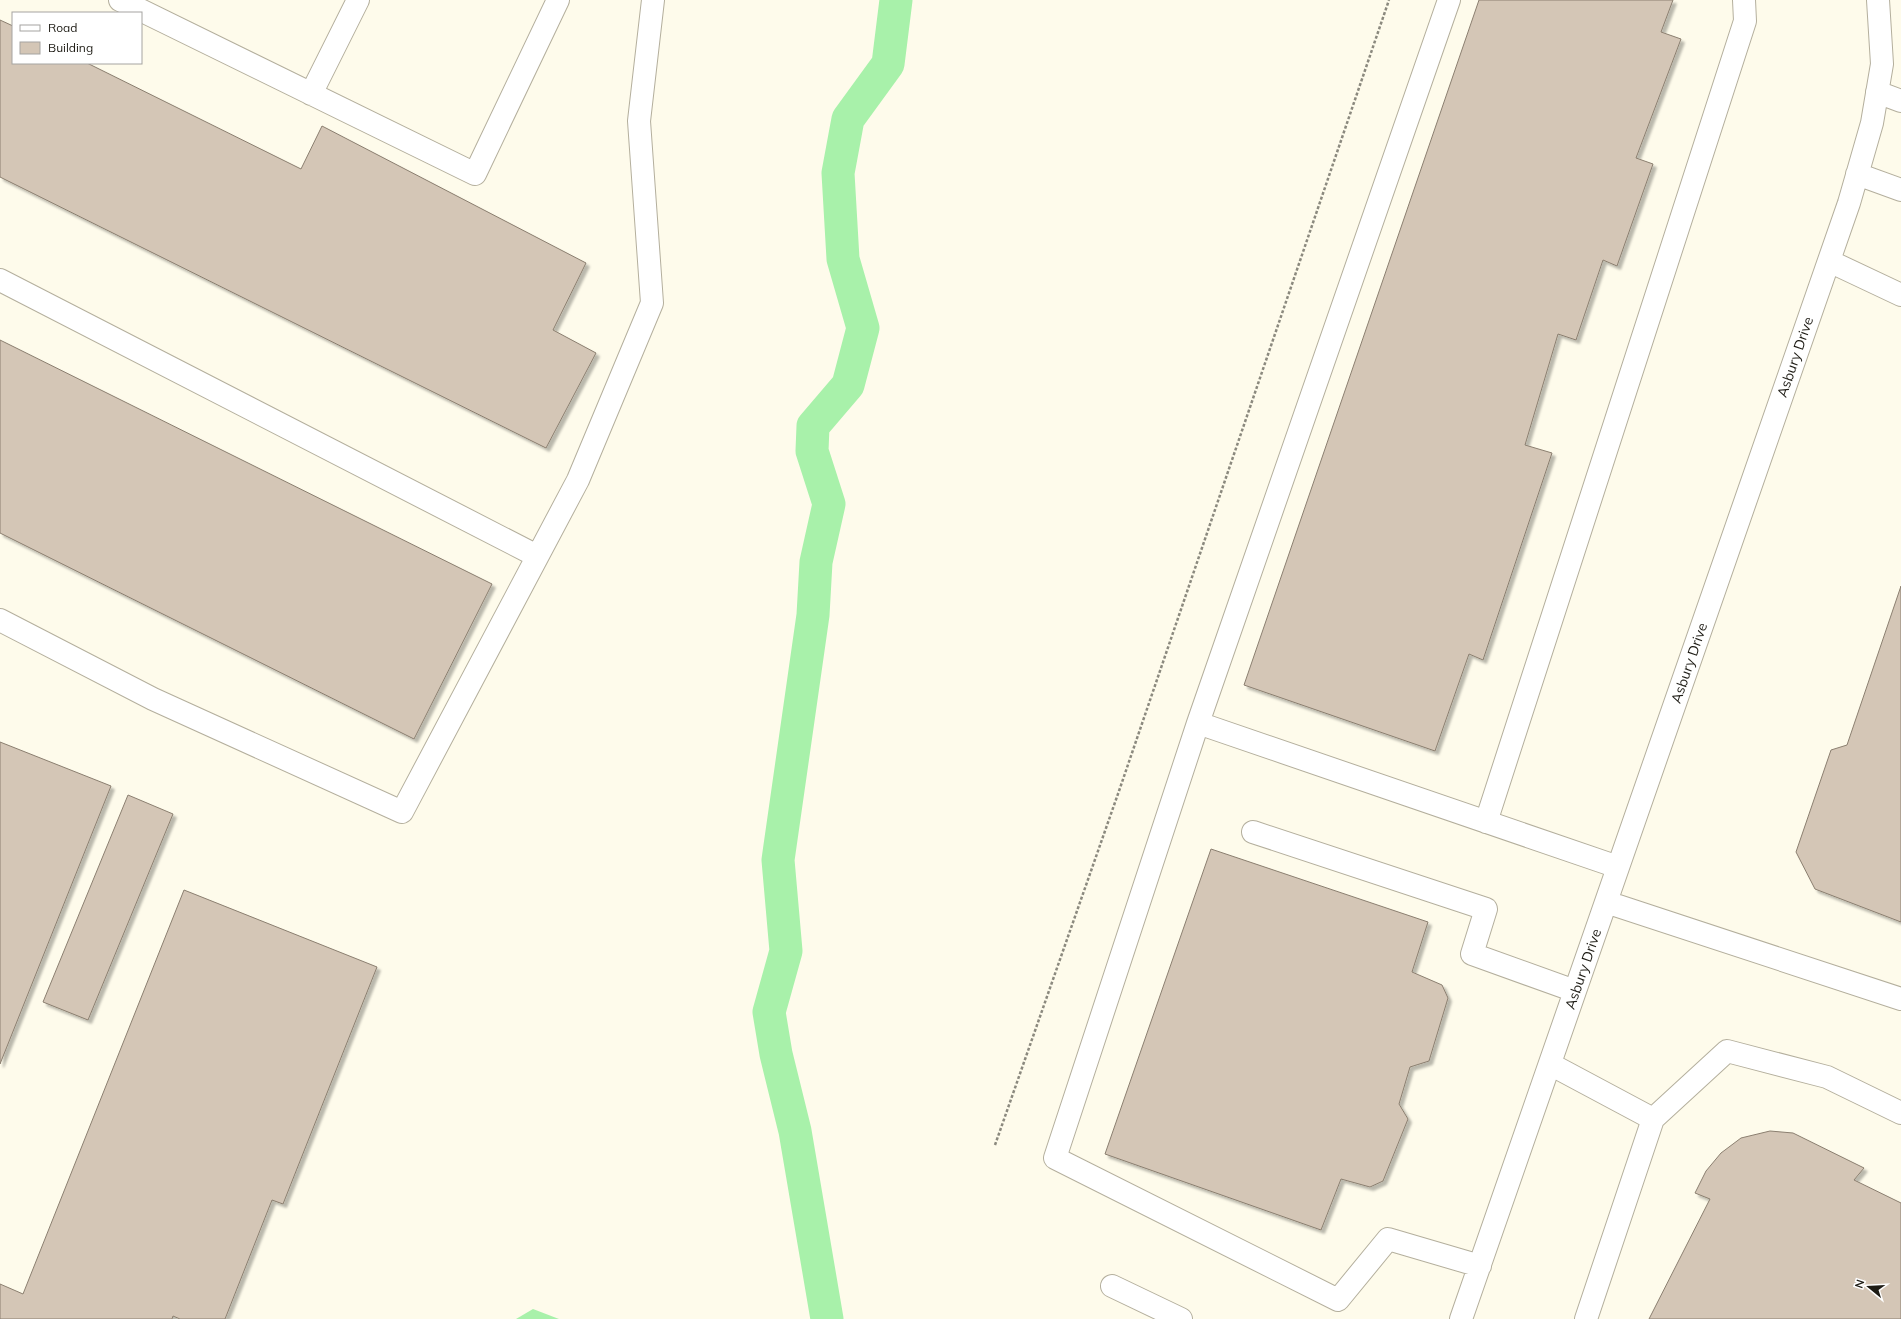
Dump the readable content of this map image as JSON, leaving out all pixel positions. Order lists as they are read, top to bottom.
{
  "streets": {
    "street": ["Asbury Drive"]
  },
  "legend": ["Road", "Building"],
  "north": "left"
}
